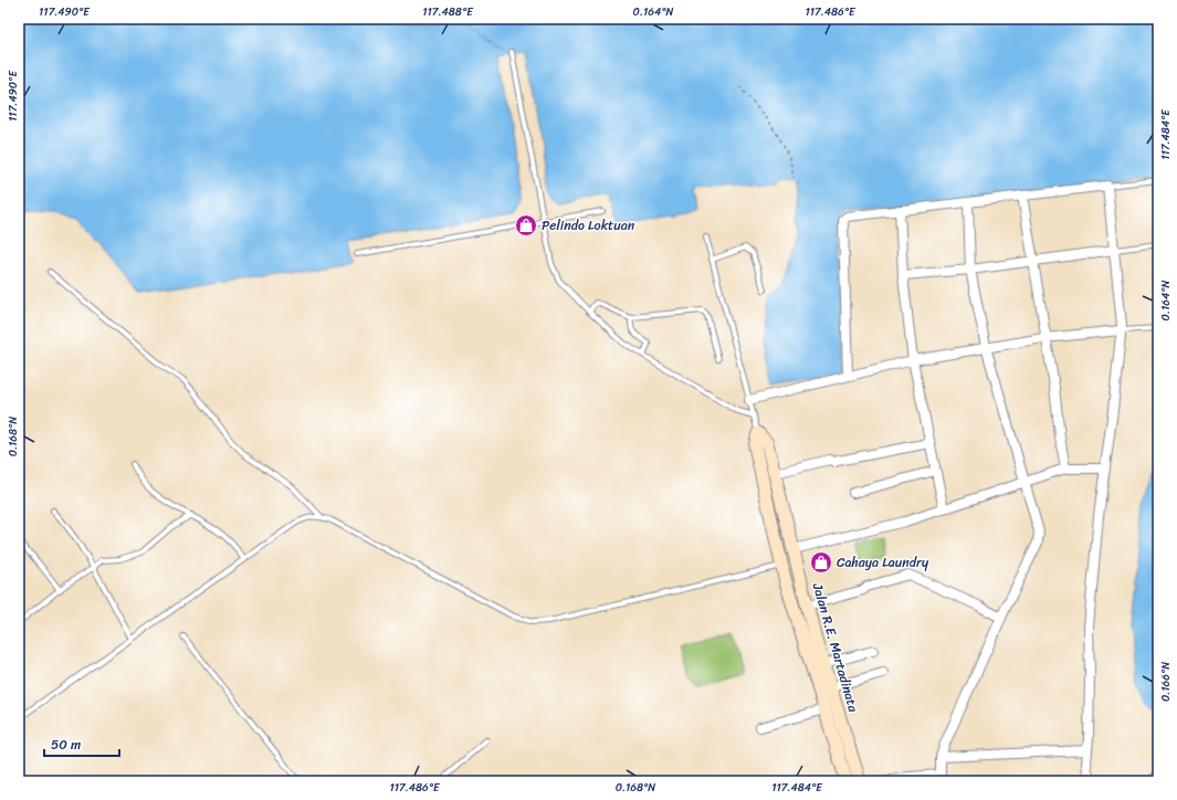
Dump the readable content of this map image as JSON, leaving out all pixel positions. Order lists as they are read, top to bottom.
{
  "streets": {
    "street": ["Jalan R.E. Martadinata"]
  },
  "places": {
    "shop": ["Pelindo Loktuan", "Cahaya Laundry"]
  },
  "scale_bar": "50 m",
  "coordinates": [
    "117.490°E",
    "117.488°E",
    "0.164°N",
    "117.486°E",
    "117.484°E",
    "0.168°N",
    "0.166°N"
  ]
}
